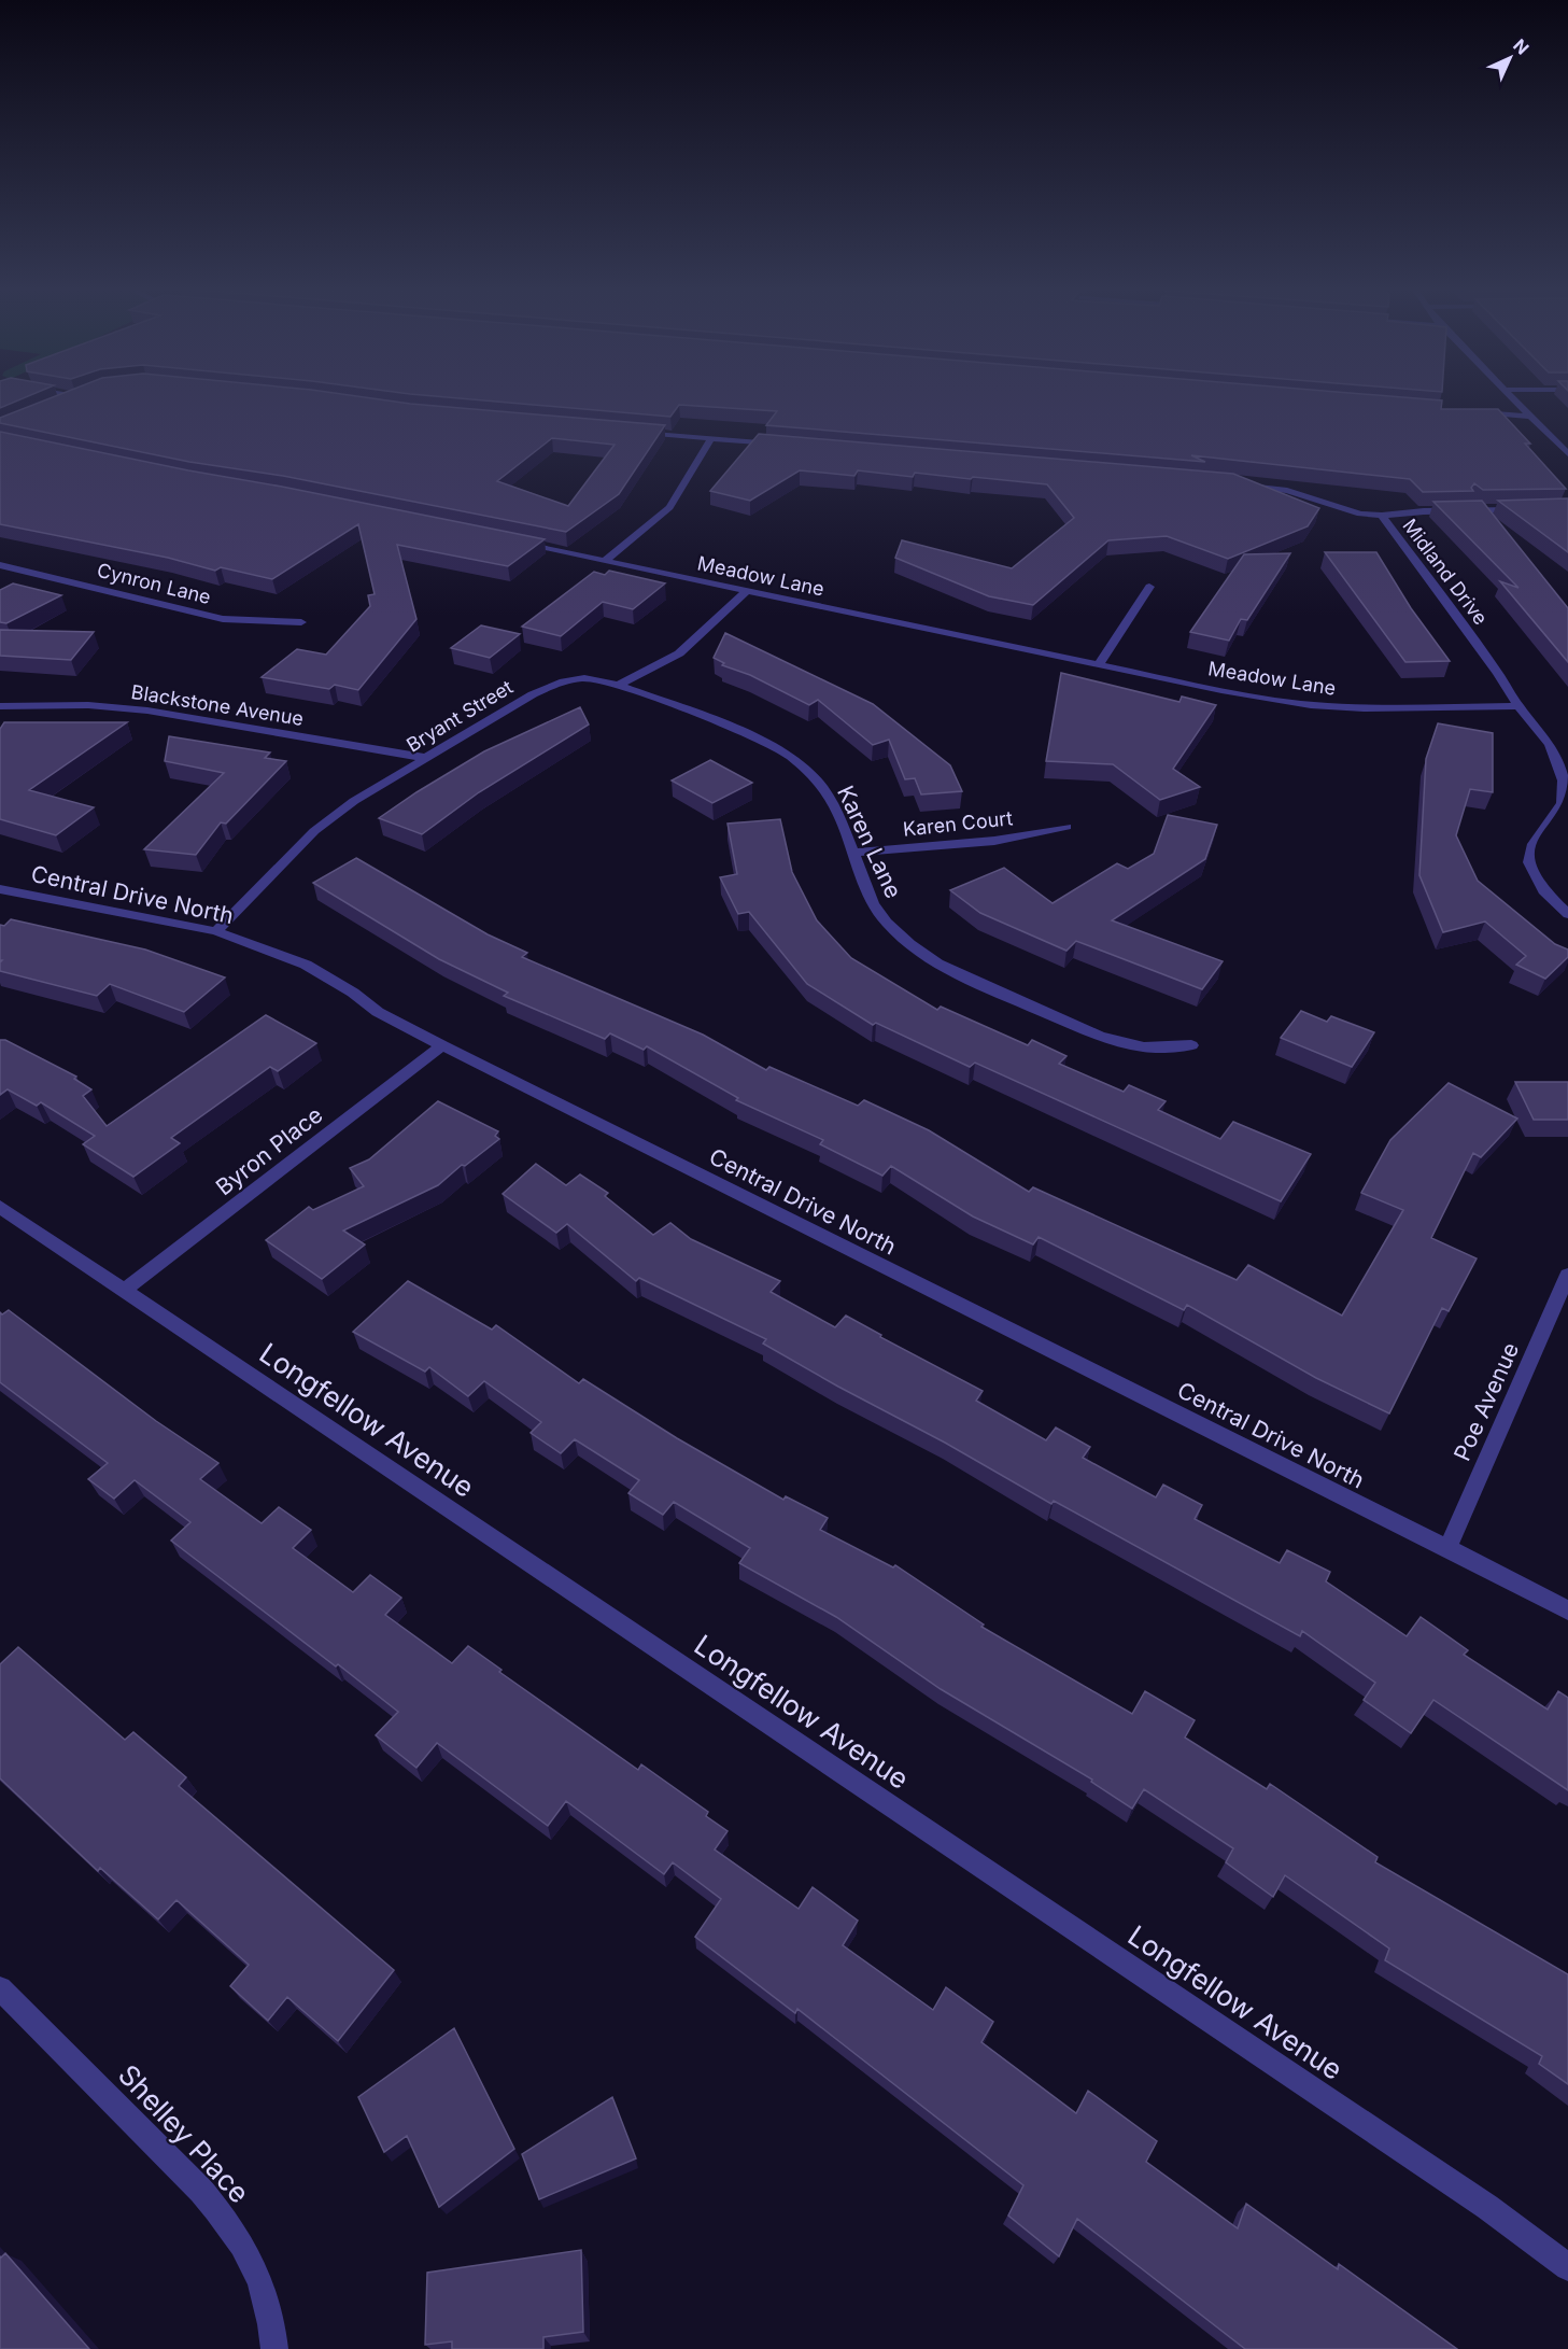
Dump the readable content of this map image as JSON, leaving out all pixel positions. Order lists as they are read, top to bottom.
{
  "streets": {
    "street": [
      "Midland Drive",
      "Meadow Lane",
      "Cynron Lane",
      "Blackstone Avenue",
      "Bryant Street",
      "Karen Court",
      "Karen Lane",
      "Central Drive North",
      "Byron Place",
      "Poe Avenue",
      "Longfellow Avenue",
      "Shelley Place"
    ]
  },
  "crossings": [
    ["Midland Drive", "Meadow Lane"],
    ["Blackstone Avenue", "Bryant Street"],
    ["Bryant Street", "Karen Lane"],
    ["Bryant Street", "Central Drive North"],
    ["Karen Court", "Karen Lane"],
    ["Central Drive North", "Byron Place"],
    ["Central Drive North", "Poe Avenue"],
    ["Byron Place", "Longfellow Avenue"]
  ],
  "north": "top right"
}
